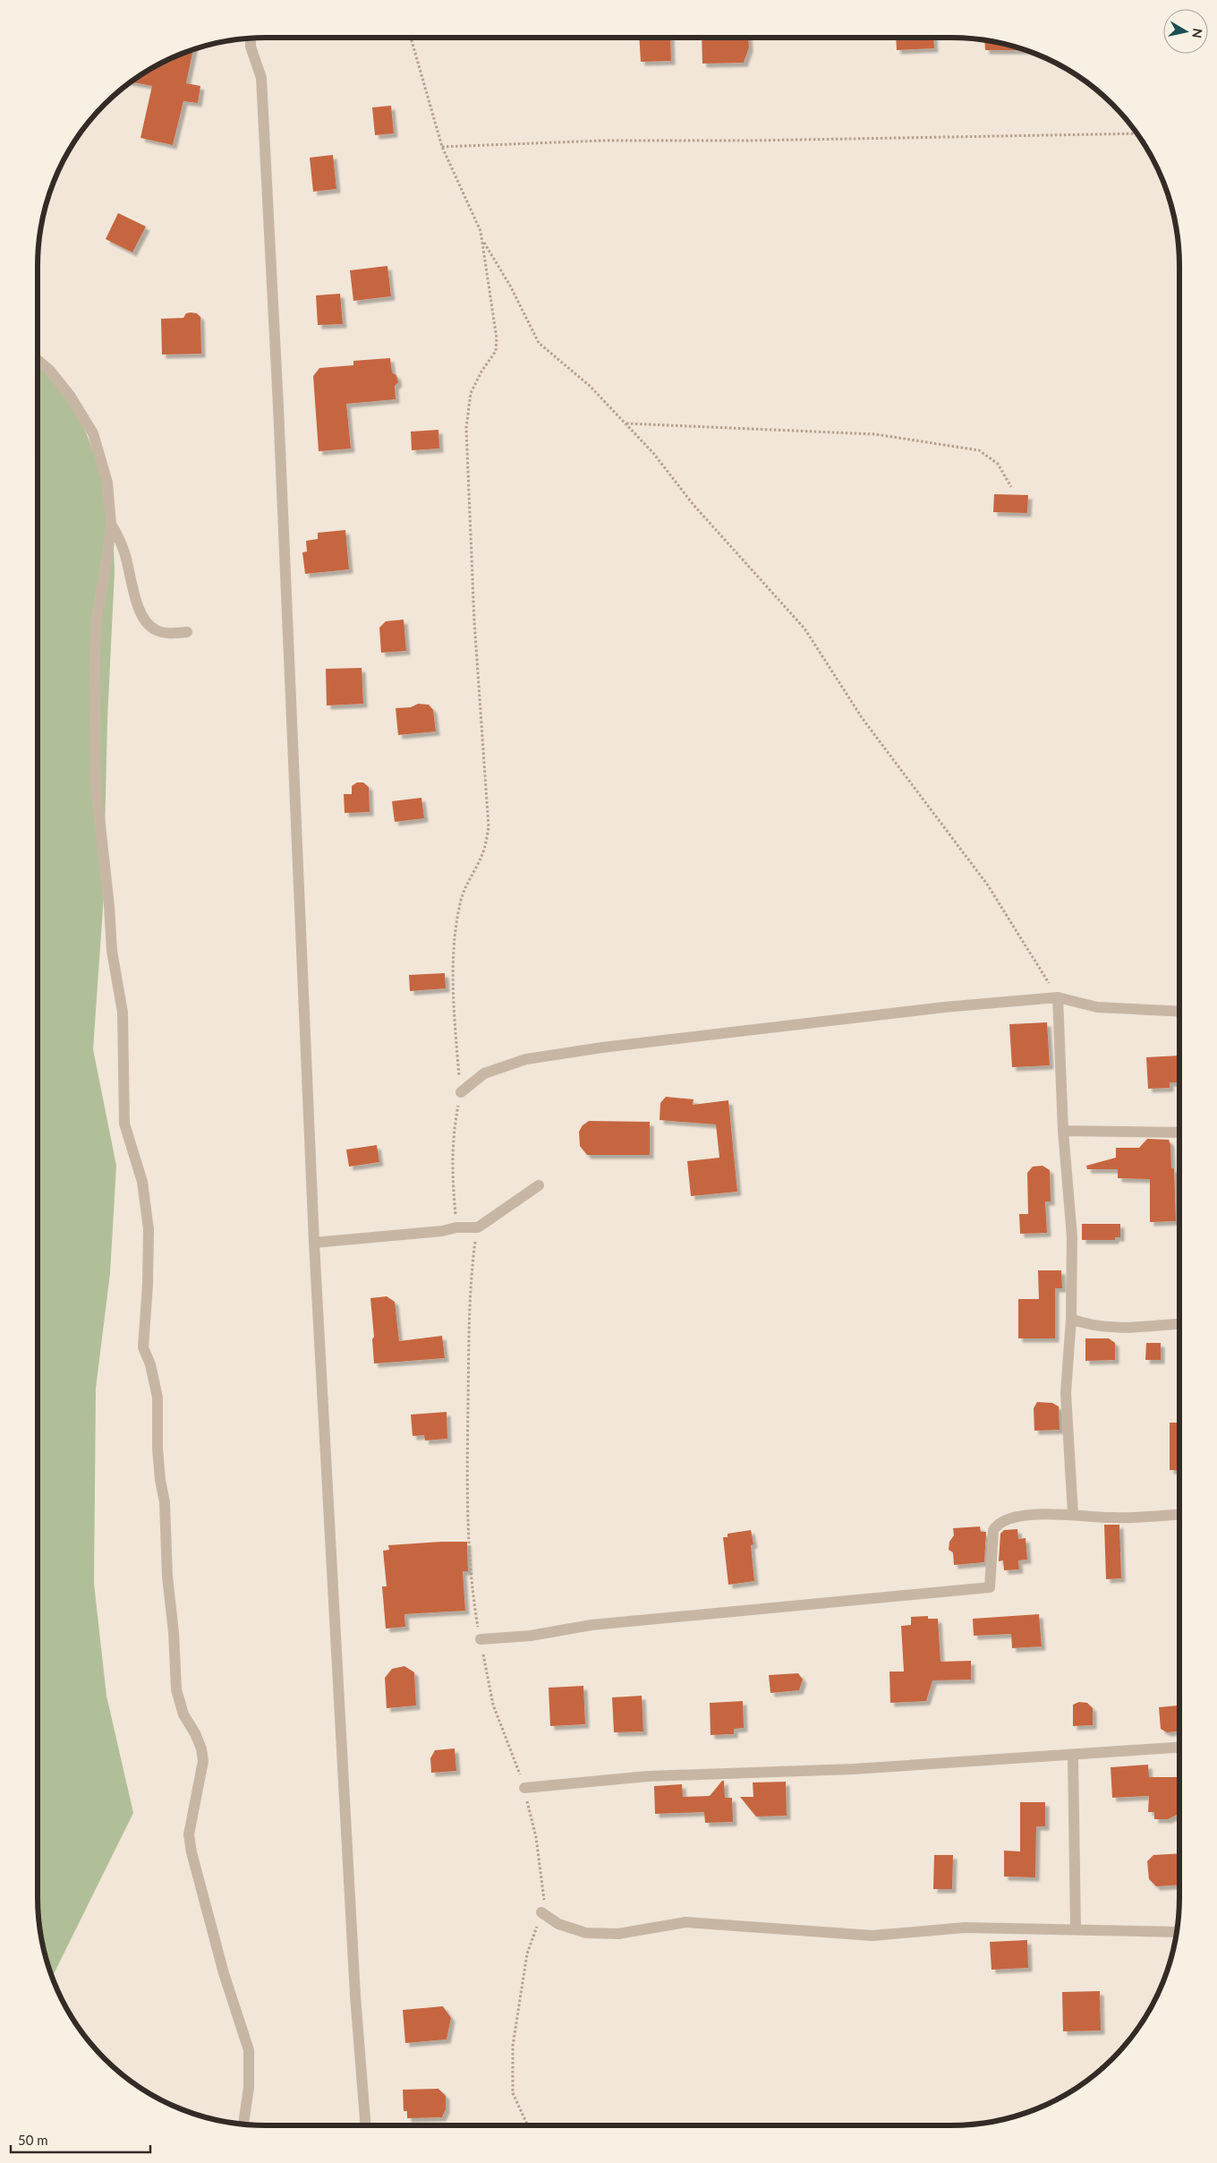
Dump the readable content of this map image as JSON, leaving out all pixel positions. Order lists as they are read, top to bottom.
{
  "scale_bar": "50 m",
  "north": "right"
}
